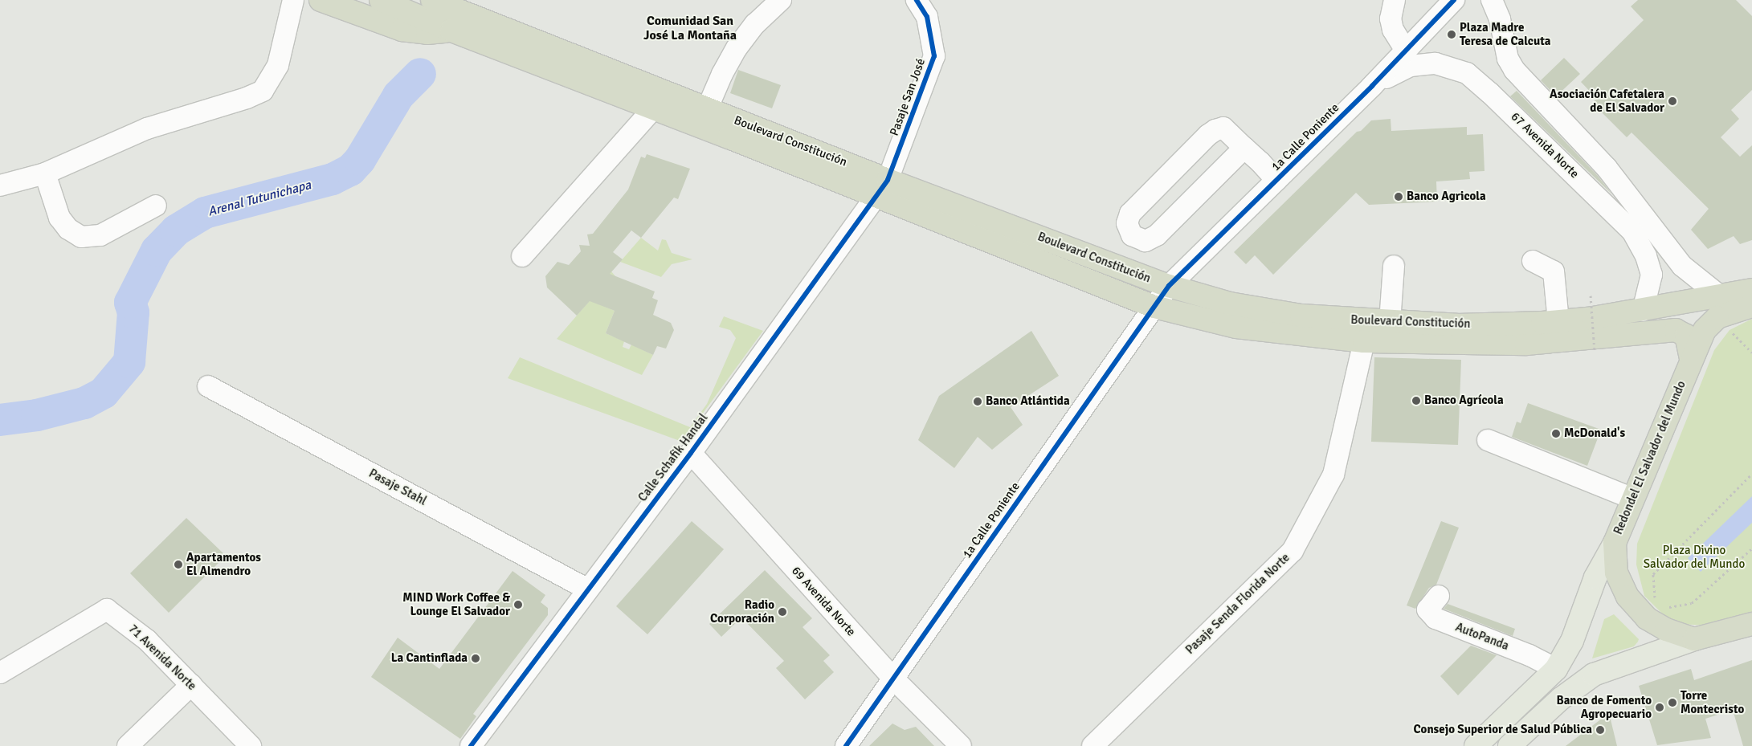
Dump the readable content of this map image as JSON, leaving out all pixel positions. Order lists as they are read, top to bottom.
{
  "streets": {
    "highway": ["Boulevard Constitución", "Redondel El Salvador del Mundo"],
    "street": [
      "Pasaje San José",
      "1a Calle Poniente",
      "67 Avenida Norte",
      "Calle Schafik Handal",
      "Pasaje Stahl",
      "69 Avenida Norte",
      "Pasaje Senda Florida Norte",
      "AutoPanda",
      "71 Avenida Norte"
    ]
  },
  "crossings": [
    ["Pasaje San José", "Boulevard Constitución"],
    ["Pasaje San José", "Calle Schafik Handal"],
    ["1a Calle Poniente", "Boulevard Constitución"],
    ["1a Calle Poniente", "67 Avenida Norte"],
    ["1a Calle Poniente", "69 Avenida Norte"],
    ["Boulevard Constitución", "67 Avenida Norte"],
    ["Boulevard Constitución", "Calle Schafik Handal"],
    ["Boulevard Constitución", "Redondel El Salvador del Mundo"],
    ["Boulevard Constitución", "Pasaje Senda Florida Norte"],
    ["Calle Schafik Handal", "Pasaje Stahl"],
    ["Calle Schafik Handal", "69 Avenida Norte"]
  ],
  "districts": ["Comunidad San José La Montaña"],
  "water": ["Arenal Tutunichapa"],
  "parks": ["Plaza Divino Salvador del Mundo"],
  "places": [
    "Plaza Madre Teresa de Calcuta",
    "Asociación Cafetalera de El Salvador",
    "Banco Agricola",
    "Banco Agrícola",
    "Banco Atlántida",
    "McDonald's",
    "Apartamentos El Almendro",
    "MIND Work Coffee & Lounge El Salvador",
    "Radio Corporación",
    "La Cantinflada",
    "Torre Montecristo",
    "Banco de Fomento Agropecuario",
    "Consejo Superior de Salud Pública"
  ]
}
